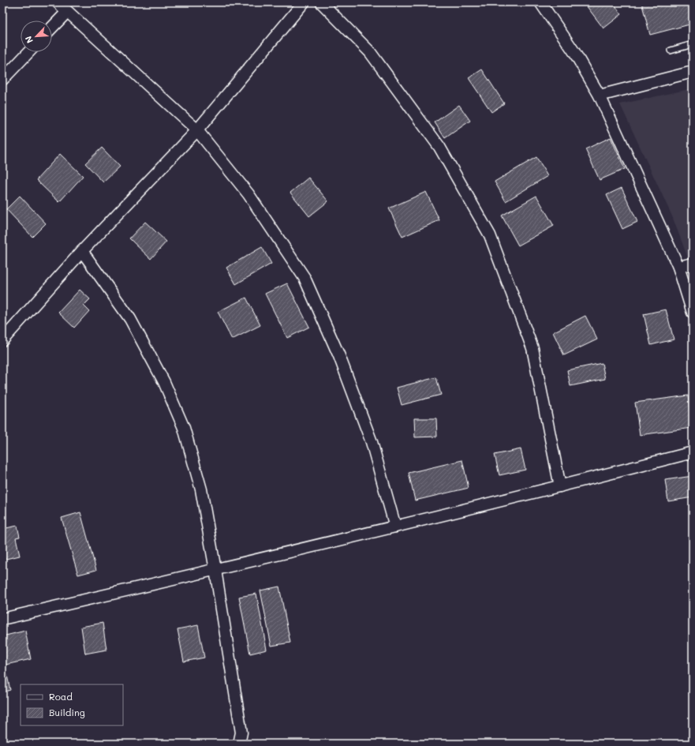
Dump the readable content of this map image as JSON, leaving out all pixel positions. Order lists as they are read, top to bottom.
{
  "legend": ["Road", "Building"],
  "north": "bottom left"
}
